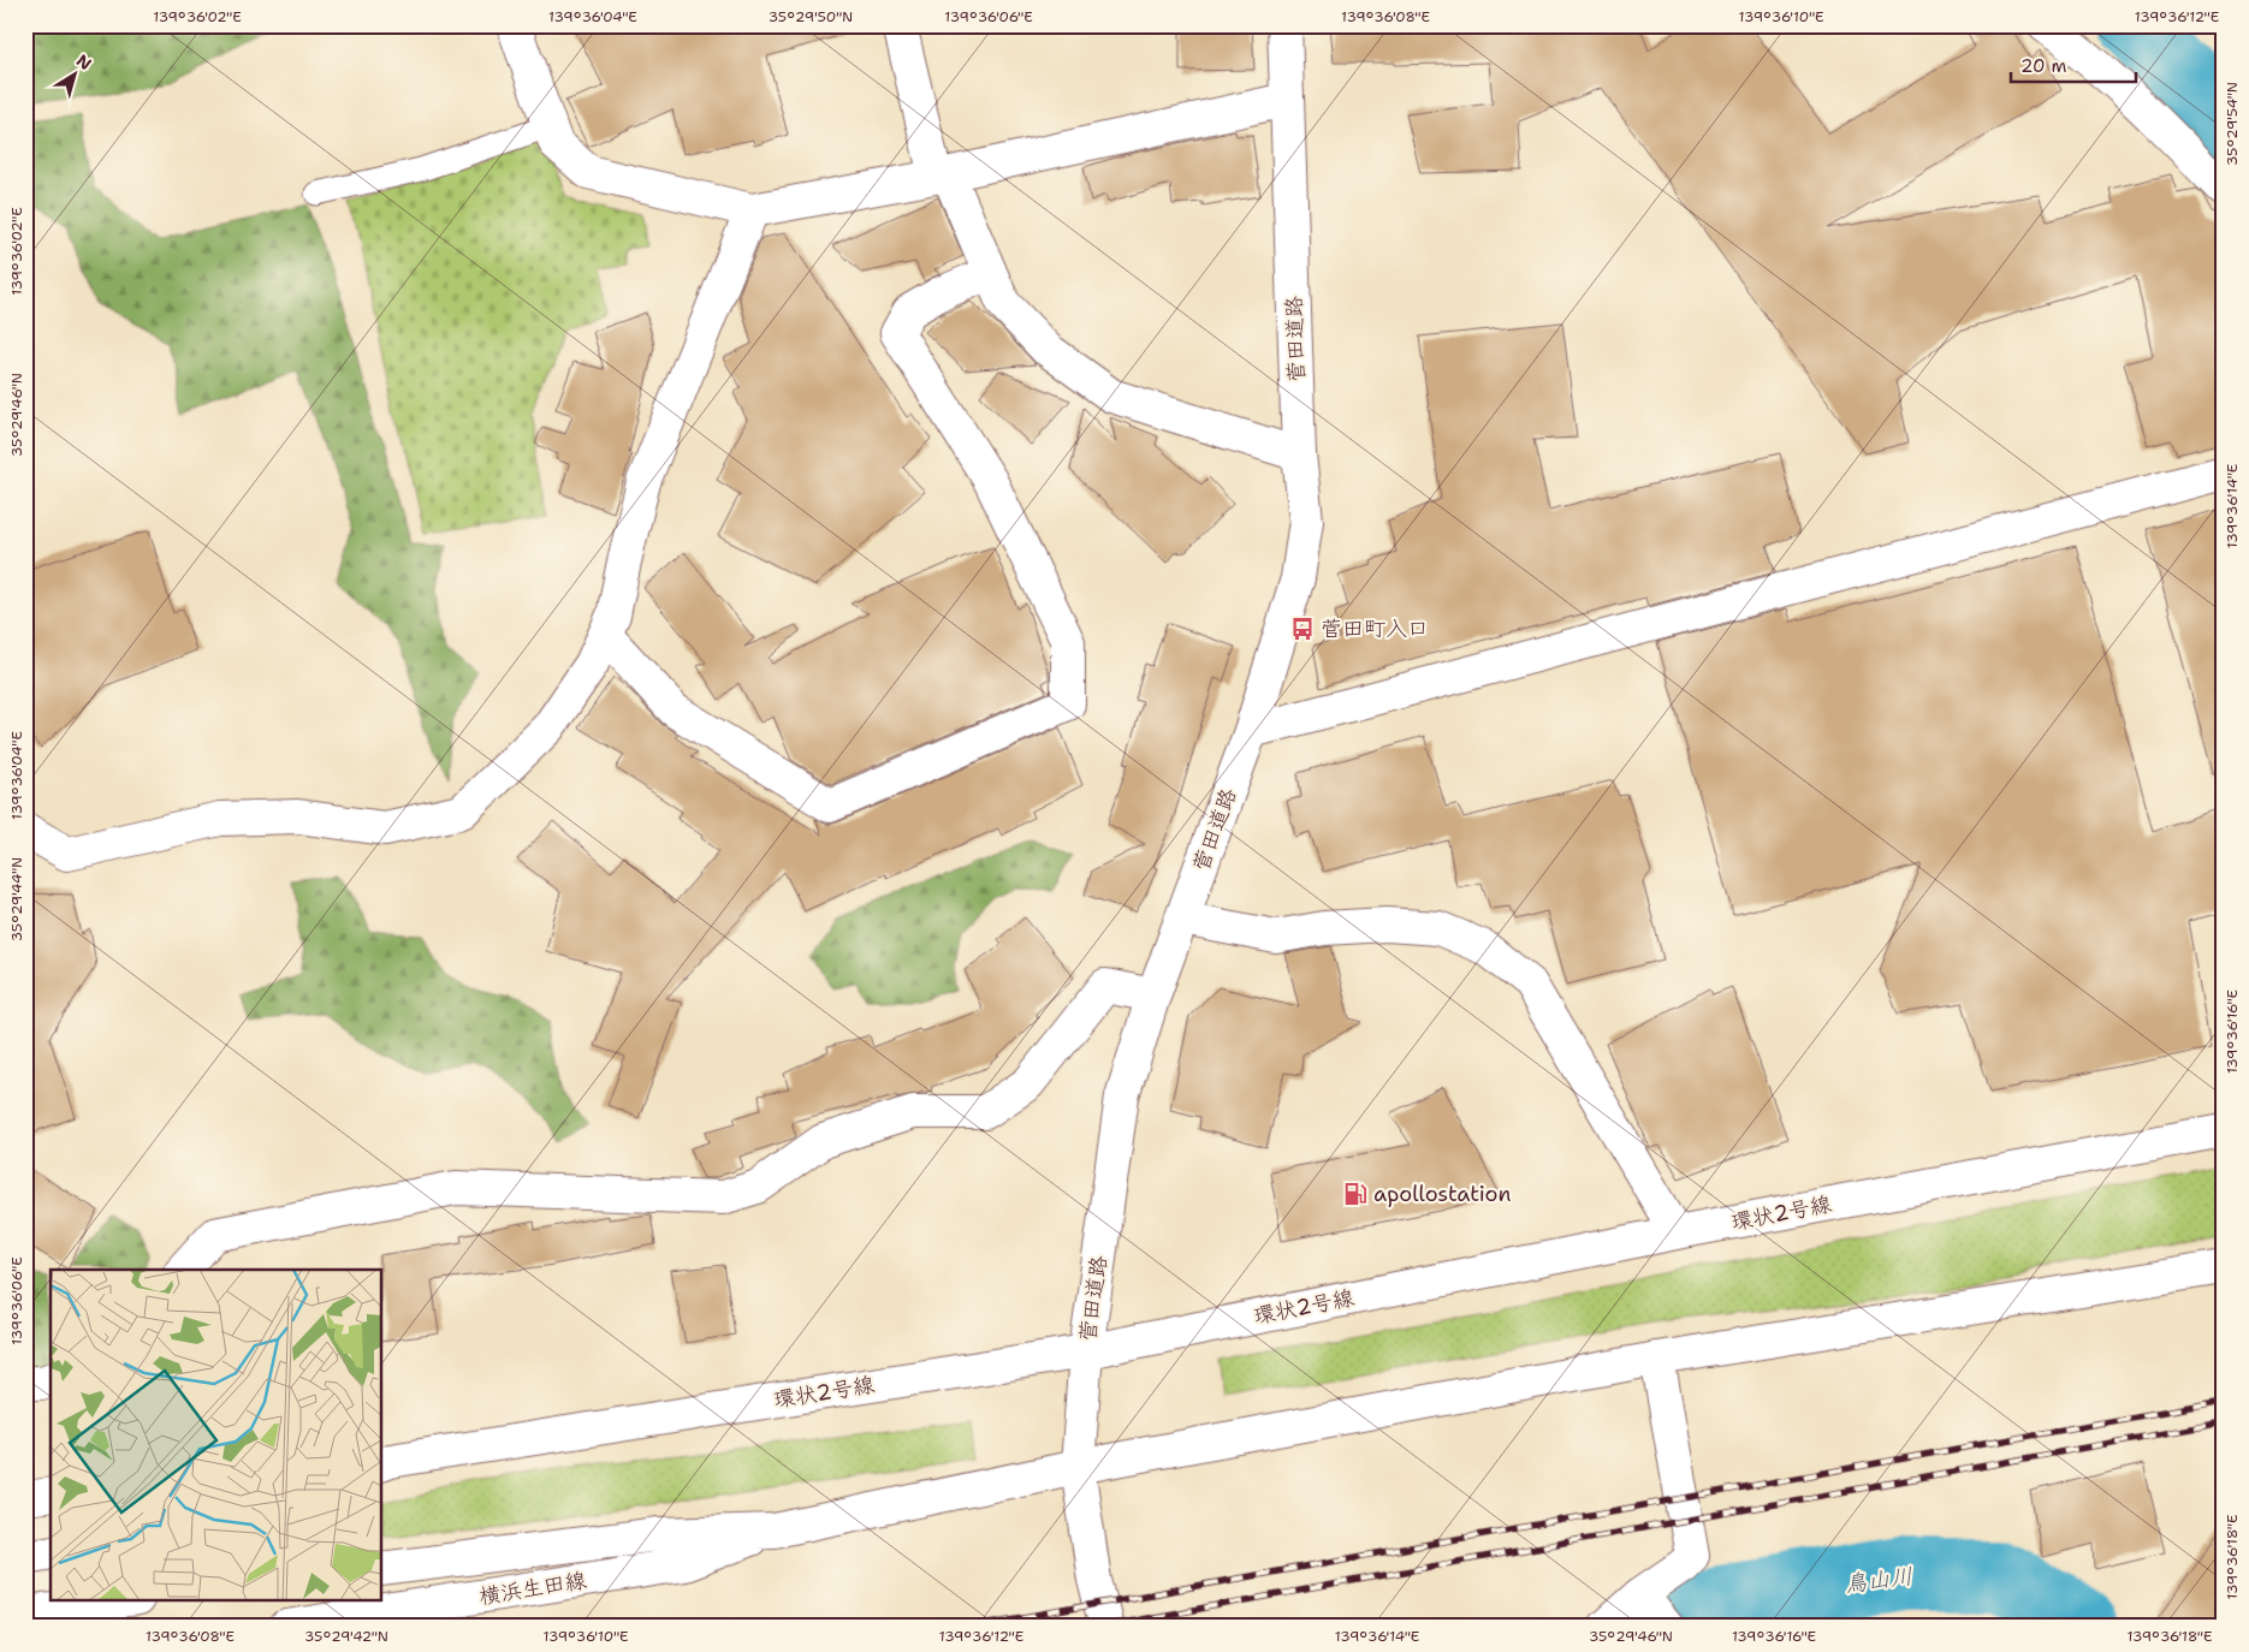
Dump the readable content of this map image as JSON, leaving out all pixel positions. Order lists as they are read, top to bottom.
{
  "streets": {
    "street": ["菅田道路", "環状2号線", "横浜生田線"]
  },
  "crossings": [
    ["菅田道路", "環状2号線"]
  ],
  "water": ["鳥山川"],
  "places": {
    "bus stop": ["菅田町入口"],
    "fuel station": ["apollostation"]
  },
  "scale_bar": "20 m",
  "north": "top right",
  "coordinates": [
    "139°36'02\"E",
    "139°36'04\"E",
    "35°29'50\"N",
    "139°36'06\"E",
    "139°36'08\"E",
    "139°36'10\"E",
    "139°36'12\"E",
    "35°29'54\"N",
    "35°29'46\"N",
    "139°36'14\"E",
    "35°29'44\"N",
    "139°36'16\"E",
    "139°36'18\"E",
    "35°29'42\"N"
  ]
}
